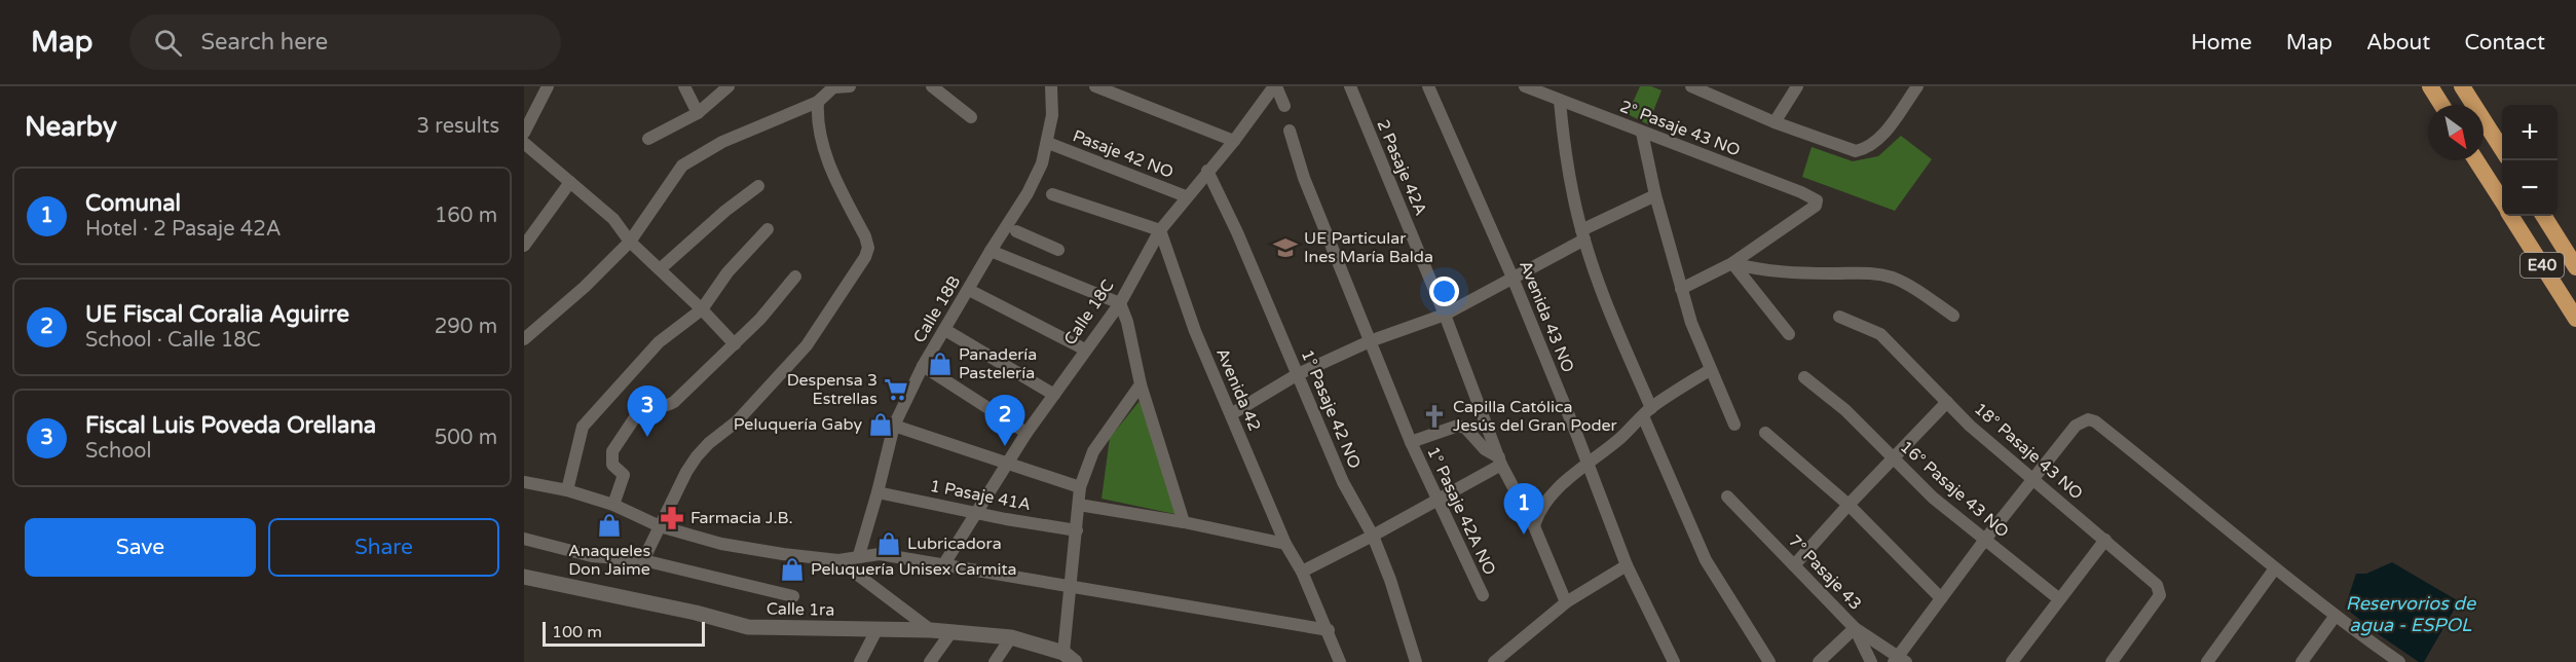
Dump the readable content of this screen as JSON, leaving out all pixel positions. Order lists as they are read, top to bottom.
{
  "streets": {
    "highway": ["E40"],
    "street": [
      "2° Pasaje 43 NO",
      "Pasaje 42 NO",
      "2 Pasaje 42A",
      "Calle 18B",
      "Calle 18C",
      "Avenida 43 NO",
      "Avenida 42",
      "1° Pasaje 42 NO",
      "18° Pasaje 43 NO",
      "16° Pasaje 43 NO",
      "1 Pasaje 41A",
      "1° Pasaje 42A NO",
      "7° Pasaje 43",
      "Calle 1ra"
    ]
  },
  "crossings": [
    ["Pasaje 42 NO", "Calle 18B"],
    ["Pasaje 42 NO", "Calle 18C"],
    ["Calle 18B", "1 Pasaje 41A"],
    ["Calle 18C", "Avenida 42"],
    ["Calle 18C", "1° Pasaje 42 NO"],
    ["Calle 18C", "1 Pasaje 41A"]
  ],
  "water": ["Reservorios de agua - ESPOL"],
  "places": {
    "school or university": ["UE Particular Ines María Balda"],
    "shop": [
      "Panadería Pastelería",
      "Peluquería Gaby",
      "Anaqueles Don Jaime",
      "Lubricadora",
      "Peluquería Unisex Carmita"
    ],
    "supermarket": ["Despensa 3 Estrellas"],
    "church": ["Capilla Católica Jesús del Gran Poder"],
    "pharmacy": ["Farmacia J.B."]
  },
  "scale_bar": "100 m",
  "north": "bottom right",
  "page": {
    "header": "Map",
    "search": "Search here",
    "nav": [
      "Home",
      "Map",
      "About",
      "Contact"
    ],
    "heading": ["Nearby", "3 results"],
    "map_buttons": ["+", "−"],
    "list": [
      {
        "mark": "1",
        "name": "Comunal",
        "note": "Hotel · 2 Pasaje 42A",
        "value": "160 m"
      },
      {
        "mark": "2",
        "name": "UE Fiscal Coralia Aguirre",
        "note": "School · Calle 18C",
        "value": "290 m"
      },
      {
        "mark": "3",
        "name": "Fiscal Luis Poveda Orellana",
        "note": "School",
        "value": "500 m"
      }
    ],
    "pins": ["3", "2", "1"],
    "buttons": ["Save", "Share"],
    "scale": "100 m"
  }
}
